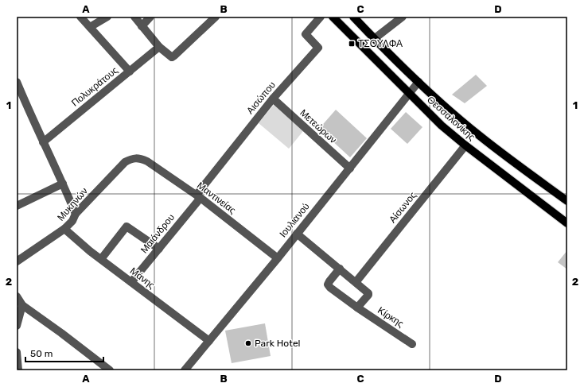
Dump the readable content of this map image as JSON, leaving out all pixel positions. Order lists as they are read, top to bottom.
{
  "streets": {
    "main road": ["Θεσσαλονίκης"],
    "street": [
      "Πολυκράτους",
      "Αισώπου",
      "Μετεώρων",
      "Μαντινείας",
      "Μυκηνών",
      "Αίσωνος",
      "Ιουλιανού",
      "Μαιάνδρου",
      "Μάνης",
      "Κίρκης"
    ]
  },
  "crossings": [
    ["Αισώπου", "Μετεώρων"],
    ["Αισώπου", "Μαντινείας"],
    ["Αισώπου", "Μαιάνδρου"],
    ["Θεσσαλονίκης", "Αίσωνος"],
    ["Θεσσαλονίκης", "Ιουλιανού"],
    ["Μετεώρων", "Ιουλιανού"],
    ["Μαντινείας", "Μυκηνών"],
    ["Μαντινείας", "Ιουλιανού"],
    ["Μαντινείας", "Μαιάνδρου"],
    ["Μυκηνών", "Μάνης"],
    ["Ιουλιανού", "Μάνης"],
    ["Μαιάνδρου", "Μάνης"]
  ],
  "places": {
    "transit": ["ΤΣΟΥΛΦΑ"],
    "other": ["Park Hotel"]
  },
  "scale_bar": "50 m",
  "grid": {
    "columns": [
      "A",
      "B",
      "C",
      "D"
    ],
    "rows": ["1", "2"]
  }
}
